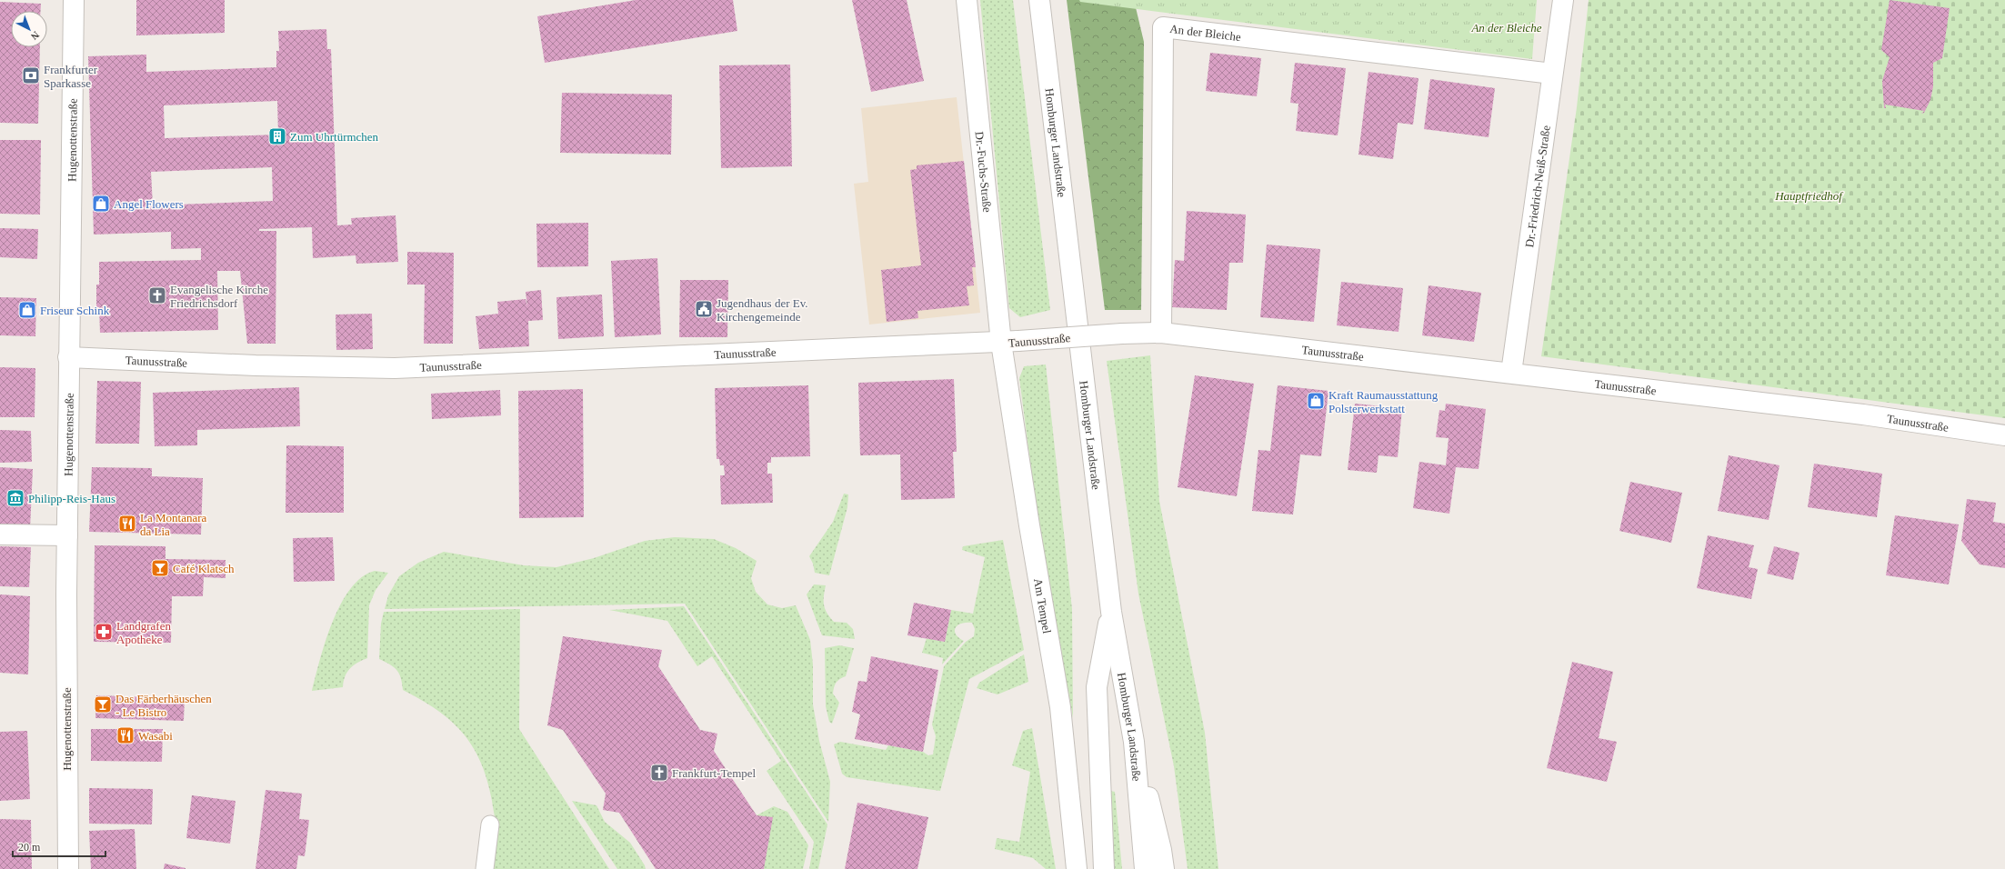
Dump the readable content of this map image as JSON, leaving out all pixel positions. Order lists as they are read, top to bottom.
{
  "streets": {
    "street": [
      "An der Bleiche",
      "Hugenottenstraße",
      "Homburger Landstraße",
      "Dr.-Fuchs-Straße",
      "Dr.-Friedrich-Neiß-Straße",
      "Taunusstraße",
      "Am Tempel"
    ]
  },
  "crossings": [
    ["An der Bleiche", "Dr.-Friedrich-Neiß-Straße"],
    ["An der Bleiche", "Taunusstraße"],
    ["Hugenottenstraße", "Taunusstraße"],
    ["Dr.-Fuchs-Straße", "Taunusstraße"],
    ["Dr.-Fuchs-Straße", "Am Tempel"],
    ["Dr.-Friedrich-Neiß-Straße", "Taunusstraße"],
    ["Taunusstraße", "Am Tempel"]
  ],
  "parks": ["An der Bleiche", "Hauptfriedhof"],
  "places": {
    "bank": ["Frankfurter Sparkasse"],
    "building": ["Zum Uhrtürmchen"],
    "shop": ["Angel Flowers", "Friseur Schink", "Kraft Raumausstattung Polsterwerkstatt"],
    "church": ["Evangelische Kirche Friedrichsdorf", "Frankfurt-Tempel"],
    "public building": ["Jugendhaus der Ev. Kirchengemeinde"],
    "museum": ["Philipp-Reis-Haus"],
    "restaurant": ["La Montanara da Lia", "Wasabi"],
    "bar": ["Café Klatsch", "Das Färberhäuschen - Le Bistro"],
    "pharmacy": ["Landgrafen Apotheke"]
  },
  "scale_bar": "20 m",
  "north": "bottom right"
}
